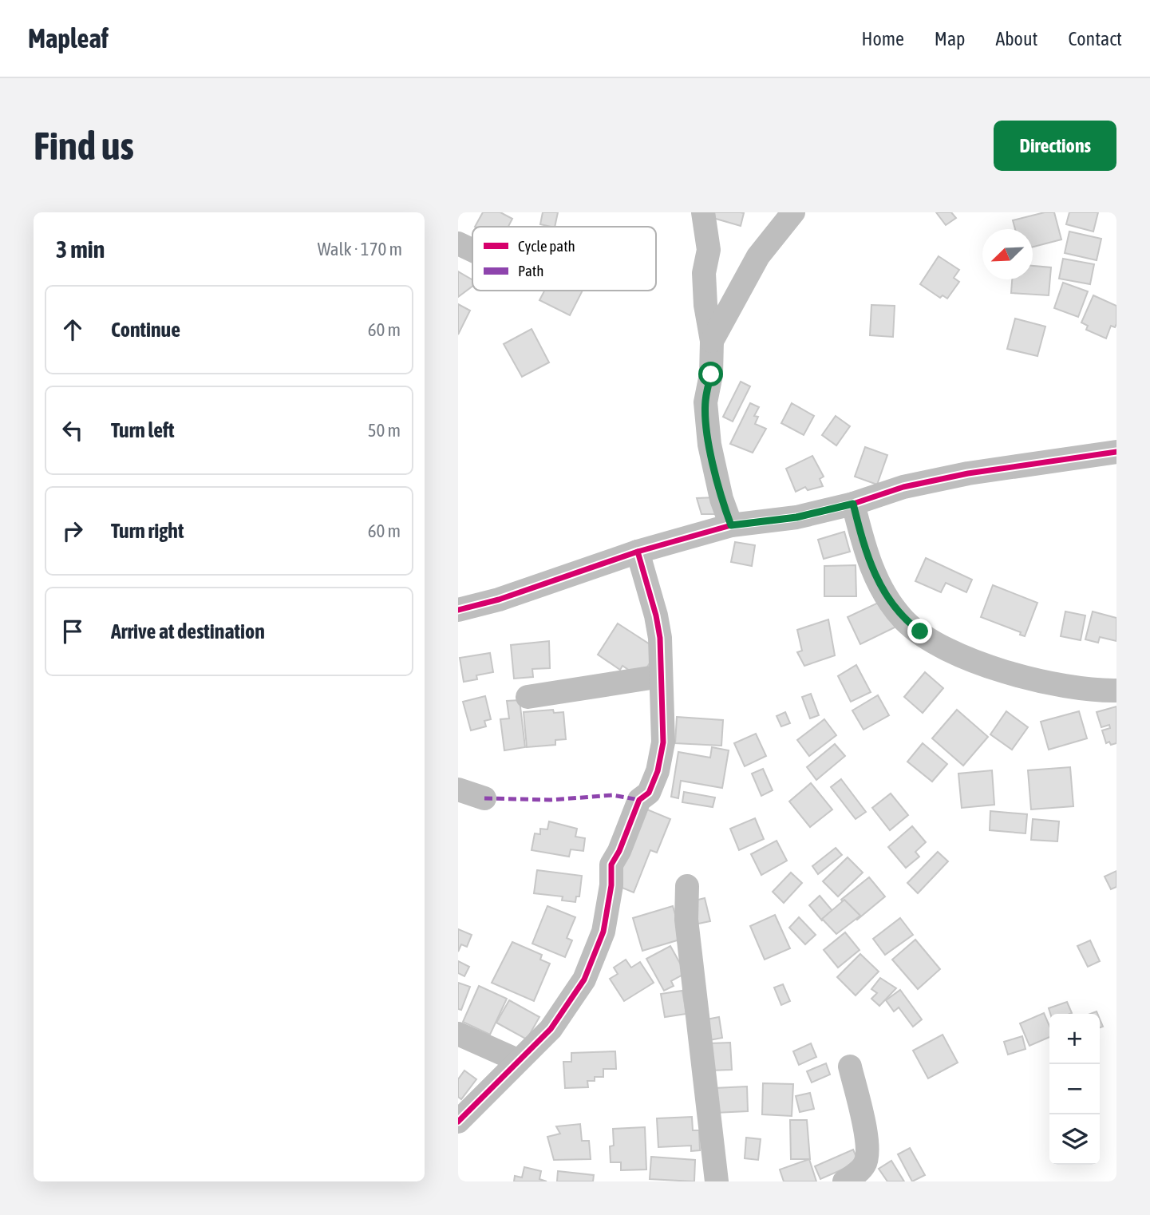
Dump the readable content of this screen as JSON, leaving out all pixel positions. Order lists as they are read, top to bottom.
{
  "legend": ["Cycle path", "Path"],
  "north": "bottom left",
  "page": {
    "header": "Mapleaf",
    "nav": [
      "Home",
      "Map",
      "About",
      "Contact"
    ],
    "buttons": "Directions",
    "title": "Find us",
    "heading": ["3 min", "Walk · 170 m"],
    "list": [
      ["Continue", "60 m"],
      ["Turn left", "50 m"],
      ["Turn right", "60 m"],
      "Arrive at destination"
    ],
    "map_buttons": ["+", "−"]
  }
}
